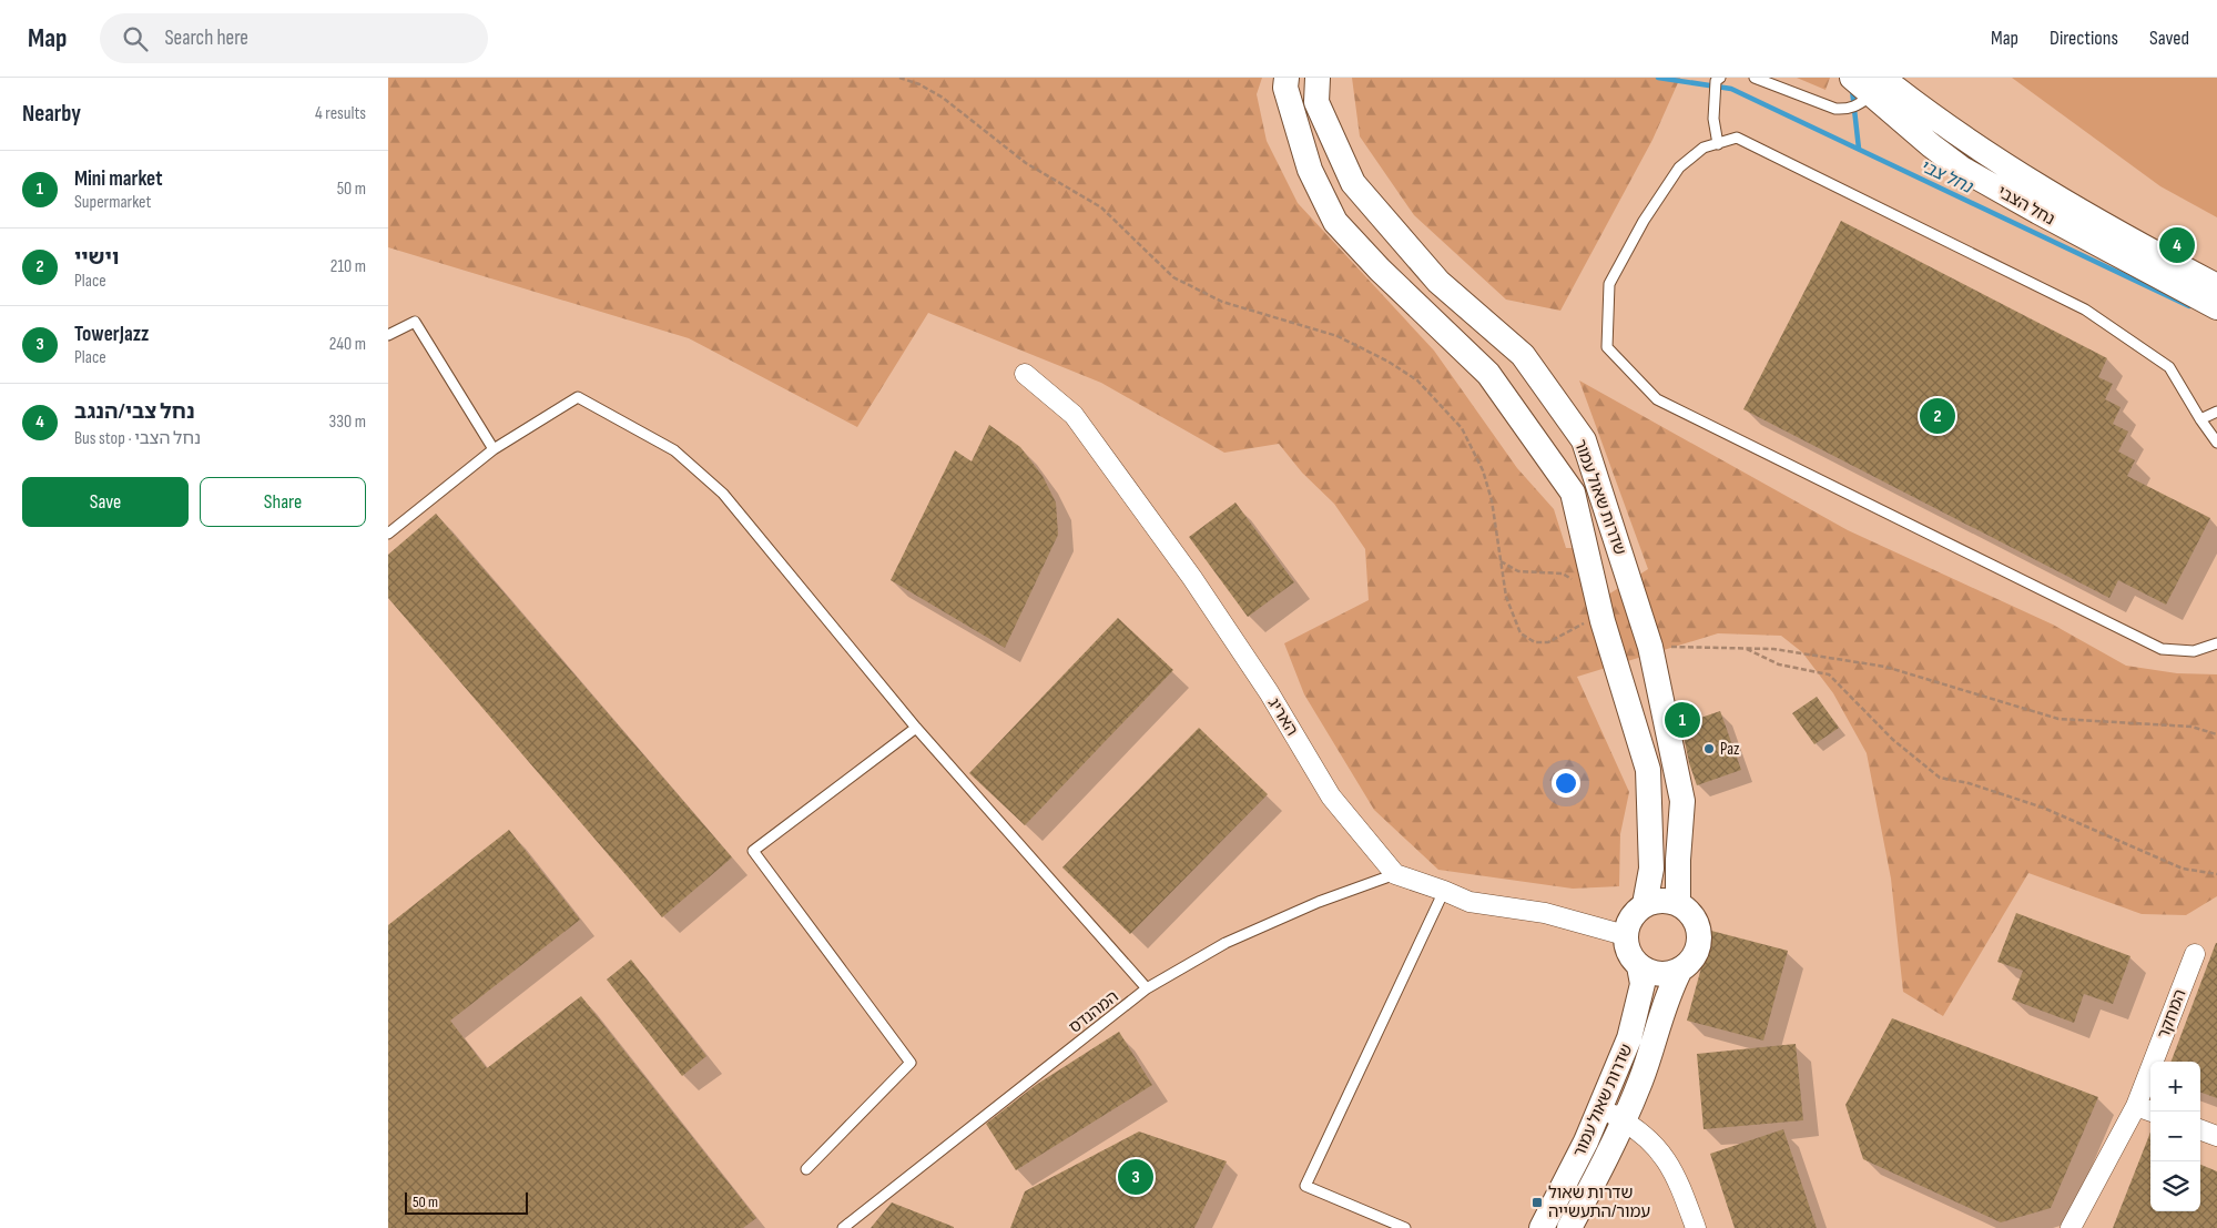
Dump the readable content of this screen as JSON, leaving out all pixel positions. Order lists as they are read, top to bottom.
{
  "streets": {
    "street": [
      "נחל הצבי",
      "שדרות שאול עמור",
      "האריג",
      "המחקר"
    ],
    "lane": ["המהנדס"]
  },
  "crossings": [
    ["האריג", "המהנדס"]
  ],
  "water": ["נחל צבי"],
  "places": {
    "other": ["Paz"],
    "transit": ["שדרות שאול עמור/התעשייה"]
  },
  "scale_bar": "50 m",
  "page": {
    "header": "Map",
    "search": "Search here",
    "nav": ["Map", "Directions", "Saved"],
    "heading": ["Nearby", "4 results"],
    "list": [
      {
        "mark": "1",
        "name": "Mini market",
        "note": "Supermarket",
        "value": "50 m"
      },
      {
        "mark": "2",
        "name": "וישיי",
        "note": "Place",
        "value": "210 m"
      },
      {
        "mark": "3",
        "name": "TowerJazz",
        "note": "Place",
        "value": "240 m"
      },
      {
        "mark": "4",
        "name": "נחל צבי/הנגב",
        "note": "Bus stop · נחל הצבי",
        "value": "330 m"
      }
    ],
    "pins": [
      "4",
      "2",
      "1",
      "3"
    ],
    "buttons": ["Save", "Share"],
    "map_buttons": ["+", "−"],
    "scale": "50 m"
  }
}
